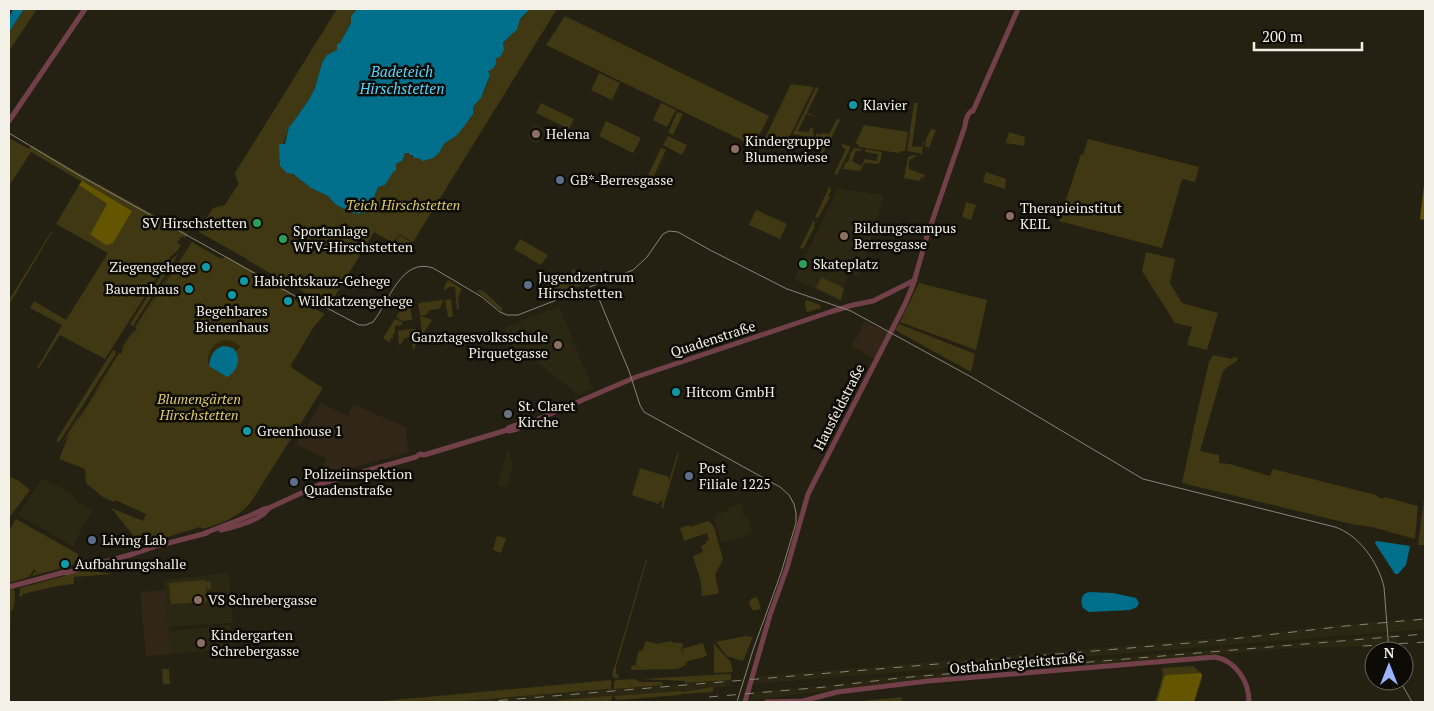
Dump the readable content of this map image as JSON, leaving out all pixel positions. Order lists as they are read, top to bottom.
{
  "streets": {
    "street": ["Quadenstraße", "Hausfeldstraße", "Ostbahnbegleitstraße"]
  },
  "crossings": [
    ["Quadenstraße", "Hausfeldstraße"]
  ],
  "water": ["Badeteich Hirschstetten"],
  "parks": ["Teich Hirschstetten", "Blumengärten Hirschstetten"],
  "places": [
    "Klavier",
    "Helena",
    "Kindergruppe Blumenwiese",
    "GB*-Berresgasse",
    "Therapieinstitut KEIL",
    "SV Hirschstetten",
    "Bildungscampus Berresgasse",
    "Sportanlage WFV-Hirschstetten",
    "Skateplatz",
    "Ziegengehege",
    "Habichtskauz-Gehege",
    "Jugendzentrum Hirschstetten",
    "Bauernhaus",
    "Begehbares Bienenhaus",
    "Wildkatzengehege",
    "Ganztagesvolksschule Pirquetgasse",
    "Hitcom GmbH",
    "St. Claret Kirche",
    "Greenhouse 1",
    "Post Filiale 1225",
    "Polizeiinspektion Quadenstraße",
    "Living Lab",
    "Aufbahrungshalle",
    "VS Schrebergasse",
    "Kindergarten Schrebergasse"
  ],
  "scale_bar": "200 m",
  "north": "top"
}
